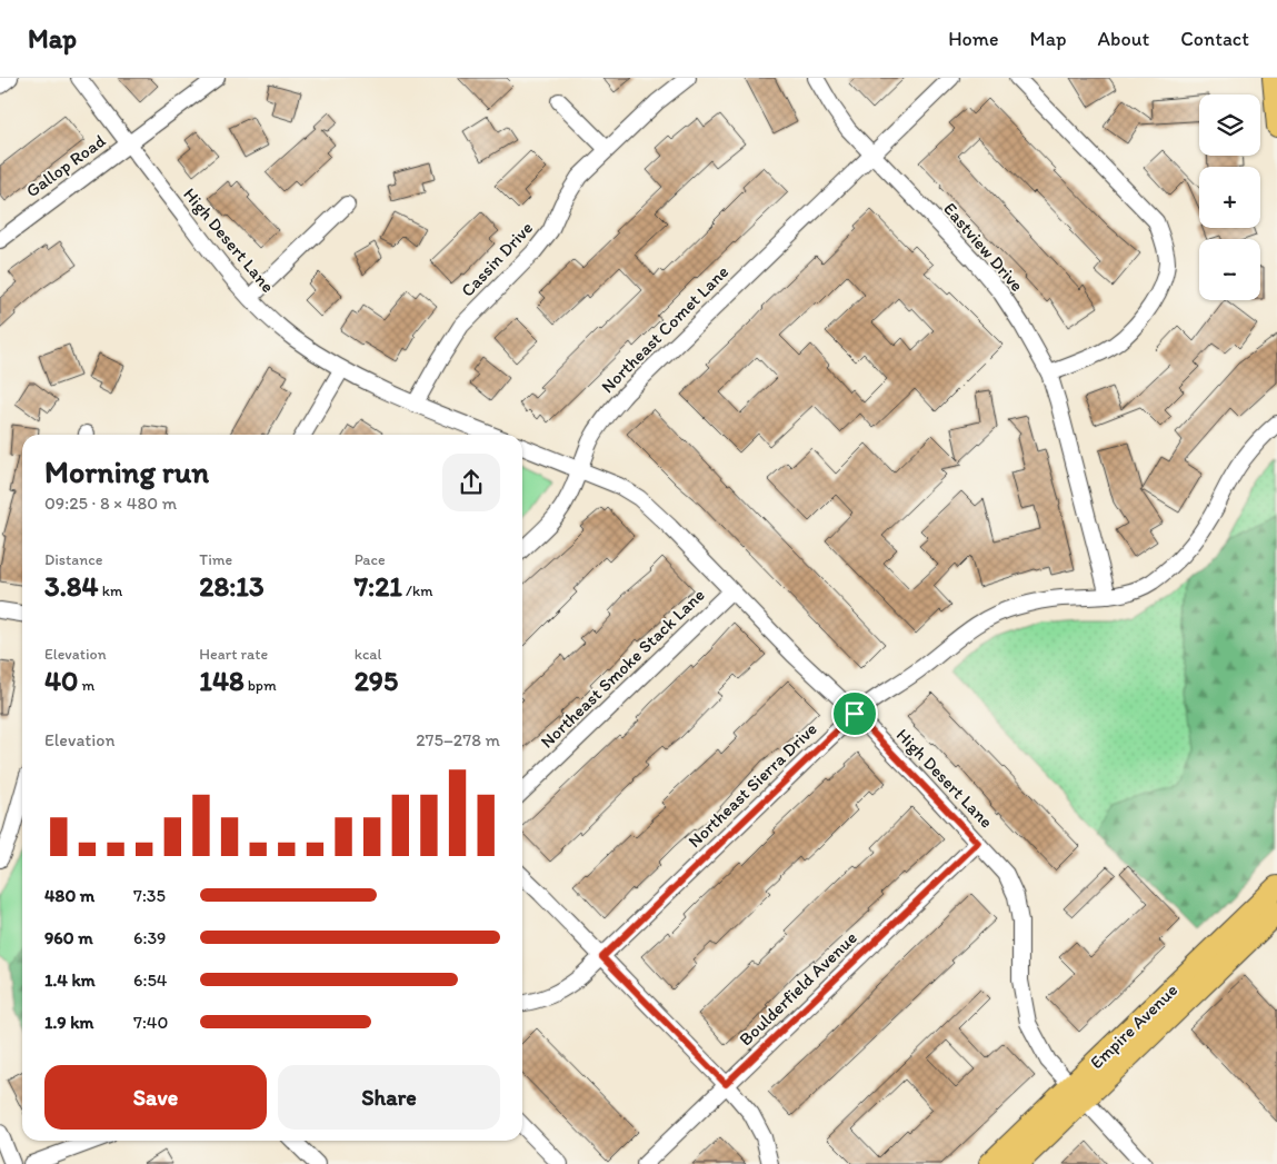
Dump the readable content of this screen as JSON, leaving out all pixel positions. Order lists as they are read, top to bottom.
{
  "streets": {
    "highway": ["Empire Avenue"],
    "street": [
      "Gallop Road",
      "High Desert Lane",
      "Eastview Drive",
      "Cassin Drive",
      "Northeast Comet Lane",
      "Northeast Smoke Stack Lane",
      "Northeast Sierra Drive",
      "Boulderfield Avenue"
    ]
  },
  "crossings": [
    ["Gallop Road", "High Desert Lane"],
    ["High Desert Lane", "Cassin Drive"],
    ["High Desert Lane", "Northeast Comet Lane"],
    ["High Desert Lane", "Northeast Smoke Stack Lane"],
    ["High Desert Lane", "Northeast Sierra Drive"],
    ["High Desert Lane", "Boulderfield Avenue"],
    ["High Desert Lane", "Empire Avenue"],
    ["Eastview Drive", "Northeast Comet Lane"],
    ["Eastview Drive", "Northeast Sierra Drive"]
  ],
  "page": {
    "header": "Map",
    "nav": [
      "Home",
      "Map",
      "About",
      "Contact"
    ],
    "map_buttons": ["+", "−"],
    "heading": ["Morning run", "09:25 · 8 × 480 m"],
    "stats": [
      ["Distance", "3.84 km"],
      ["Time", "28:13"],
      ["Pace", "7:21 /km"],
      ["Elevation", "40 m"],
      ["Heart rate", "148 bpm"],
      ["kcal", "295"]
    ],
    "chart": ["Elevation", "275–278 m"],
    "list": [
      {
        "name": "480 m",
        "note": "7:35"
      },
      {
        "name": "960 m",
        "note": "6:39"
      },
      {
        "name": "1.4 km",
        "note": "6:54"
      },
      {
        "name": "1.9 km",
        "note": "7:40"
      }
    ],
    "buttons": ["Save", "Share"]
  }
}
